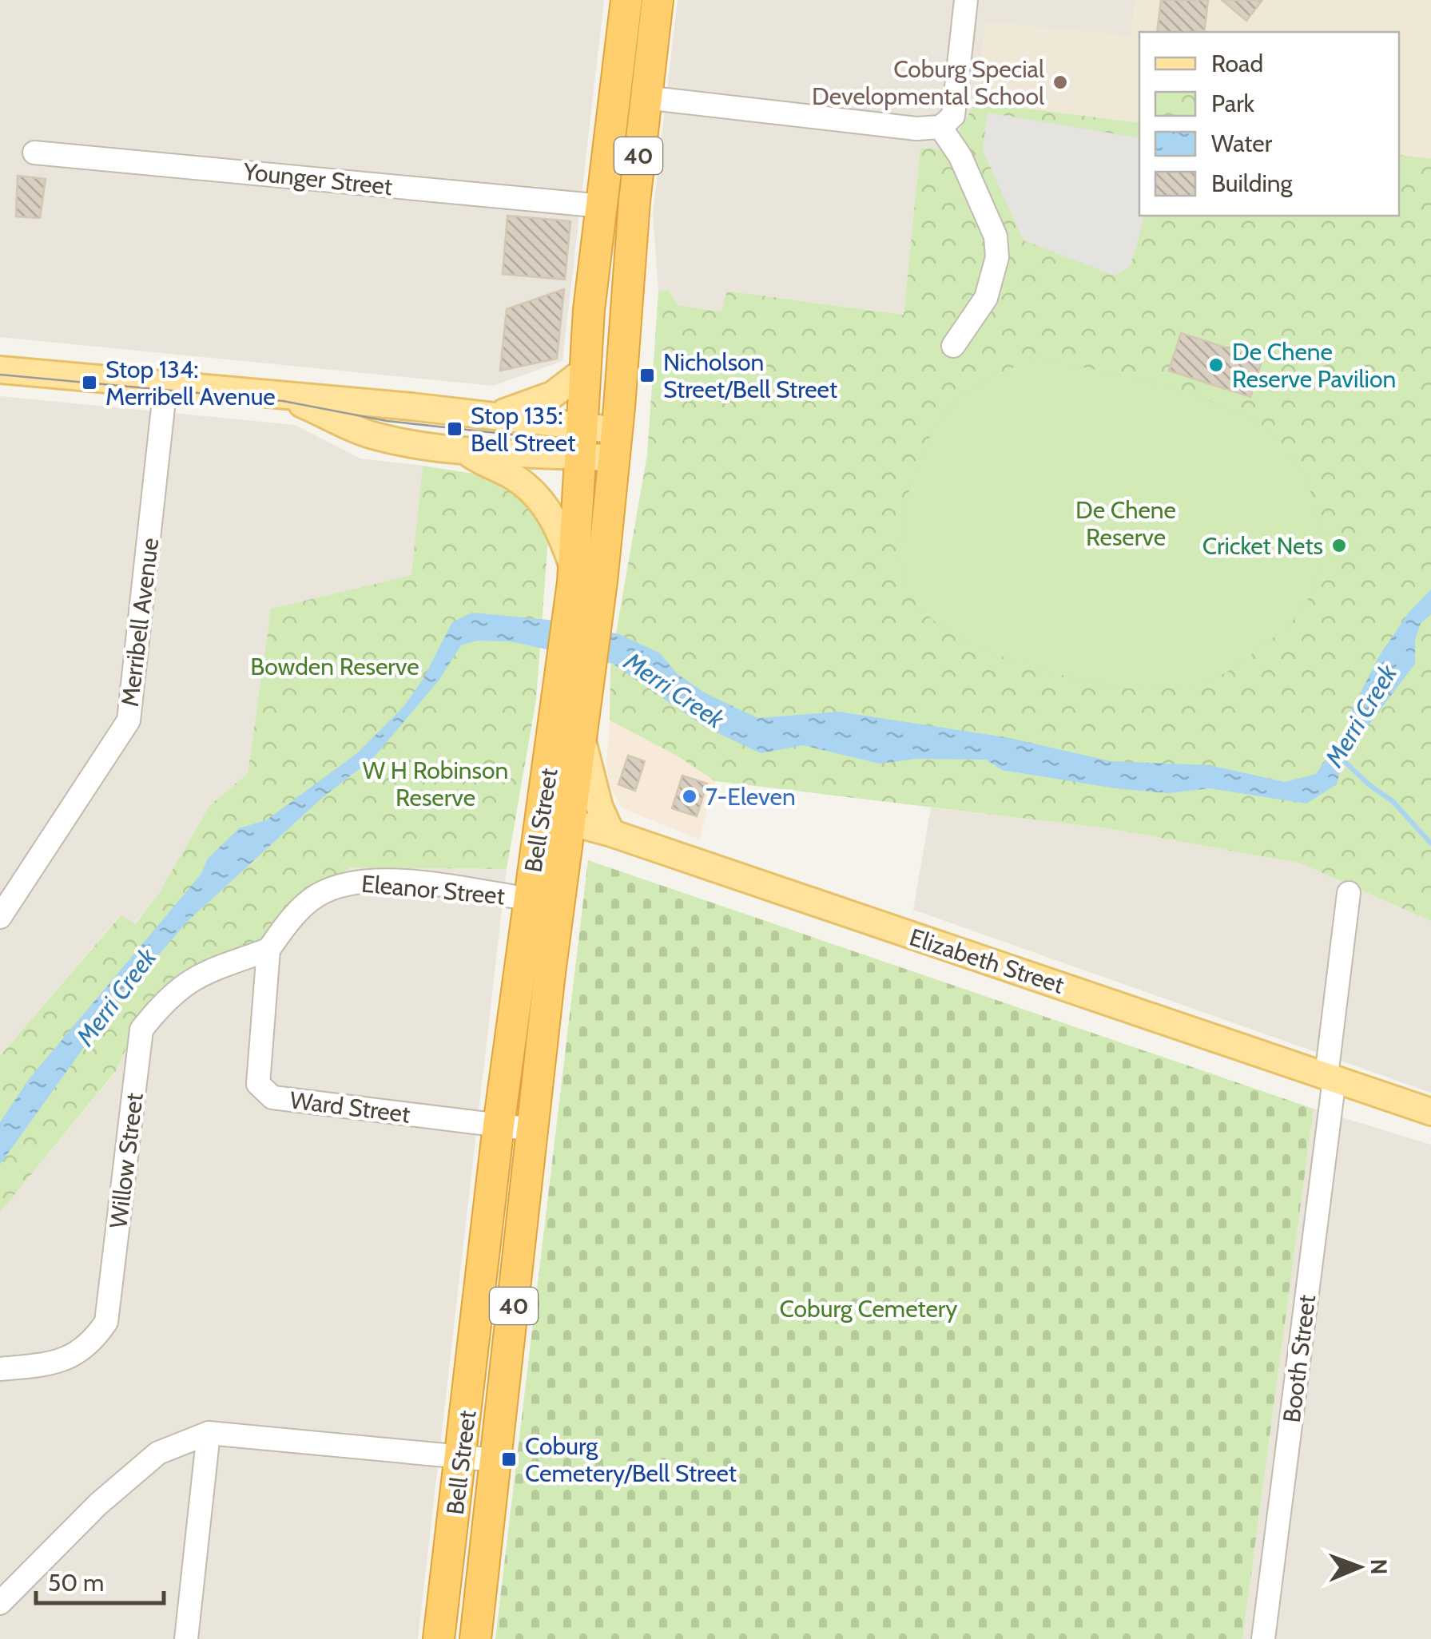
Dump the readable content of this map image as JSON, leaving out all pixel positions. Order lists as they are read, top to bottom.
{
  "streets": {
    "highway": ["40", "Bell Street"],
    "main road": ["Elizabeth Street"],
    "street": [
      "Younger Street",
      "Merribell Avenue",
      "Eleanor Street",
      "Ward Street",
      "Willow Street",
      "Booth Street"
    ]
  },
  "crossings": [
    ["Younger Street", "Bell Street"],
    ["Bell Street", "Eleanor Street"],
    ["Bell Street", "Elizabeth Street"],
    ["Bell Street", "Ward Street"],
    ["Eleanor Street", "Ward Street"],
    ["Eleanor Street", "Willow Street"],
    ["Elizabeth Street", "Booth Street"],
    ["Ward Street", "Willow Street"]
  ],
  "water": ["Merri Creek"],
  "parks": [
    "De Chene Reserve",
    "Bowden Reserve",
    "W H Robinson Reserve",
    "Coburg Cemetery"
  ],
  "places": {
    "other": [
      "Coburg Special Developmental School",
      "De Chene Reserve Pavilion",
      "Cricket Nets",
      "7-Eleven"
    ],
    "transit": [
      "Nicholson Street/Bell Street",
      "Stop 134: Merribell Avenue",
      "Stop 135: Bell Street",
      "Coburg Cemetery/Bell Street"
    ]
  },
  "legend": [
    "Road",
    "Park",
    "Water",
    "Building"
  ],
  "scale_bar": "50 m",
  "north": "right"
}
